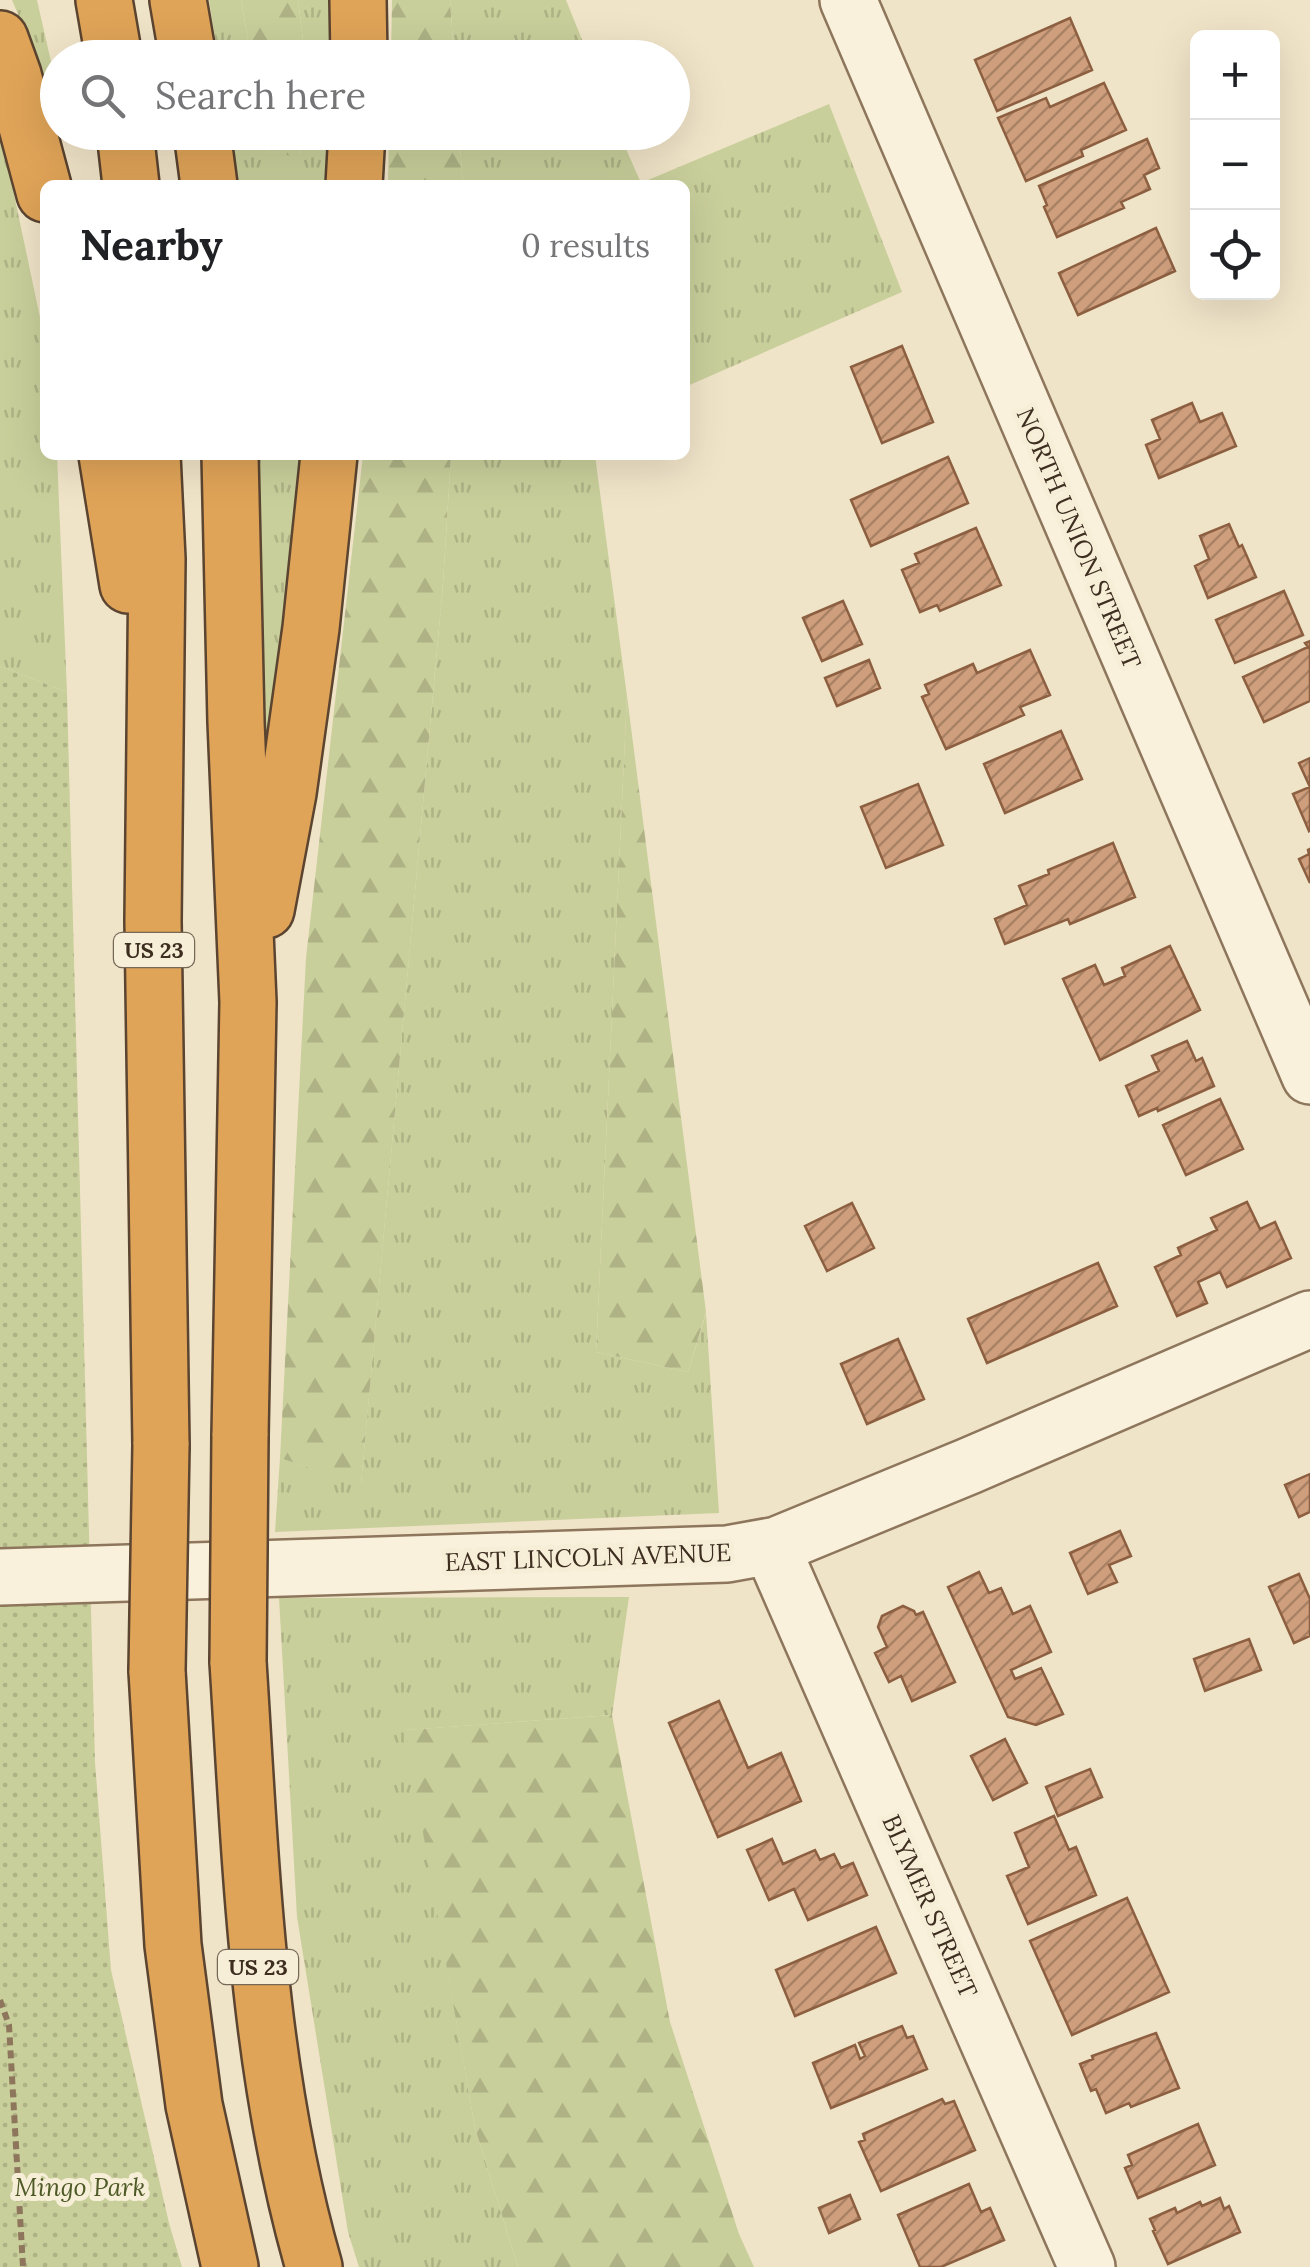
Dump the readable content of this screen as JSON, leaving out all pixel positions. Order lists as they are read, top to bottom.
{
  "streets": {
    "highway": ["US 23"],
    "street": ["NORTH UNION STREET", "EAST LINCOLN AVENUE", "BLYMER STREET"]
  },
  "crossings": [
    ["EAST LINCOLN AVENUE", "BLYMER STREET"]
  ],
  "parks": ["Mingo Park"],
  "page": {
    "map_buttons": ["+", "−"],
    "search": "Search here",
    "heading": ["Nearby", "0 results"]
  }
}
